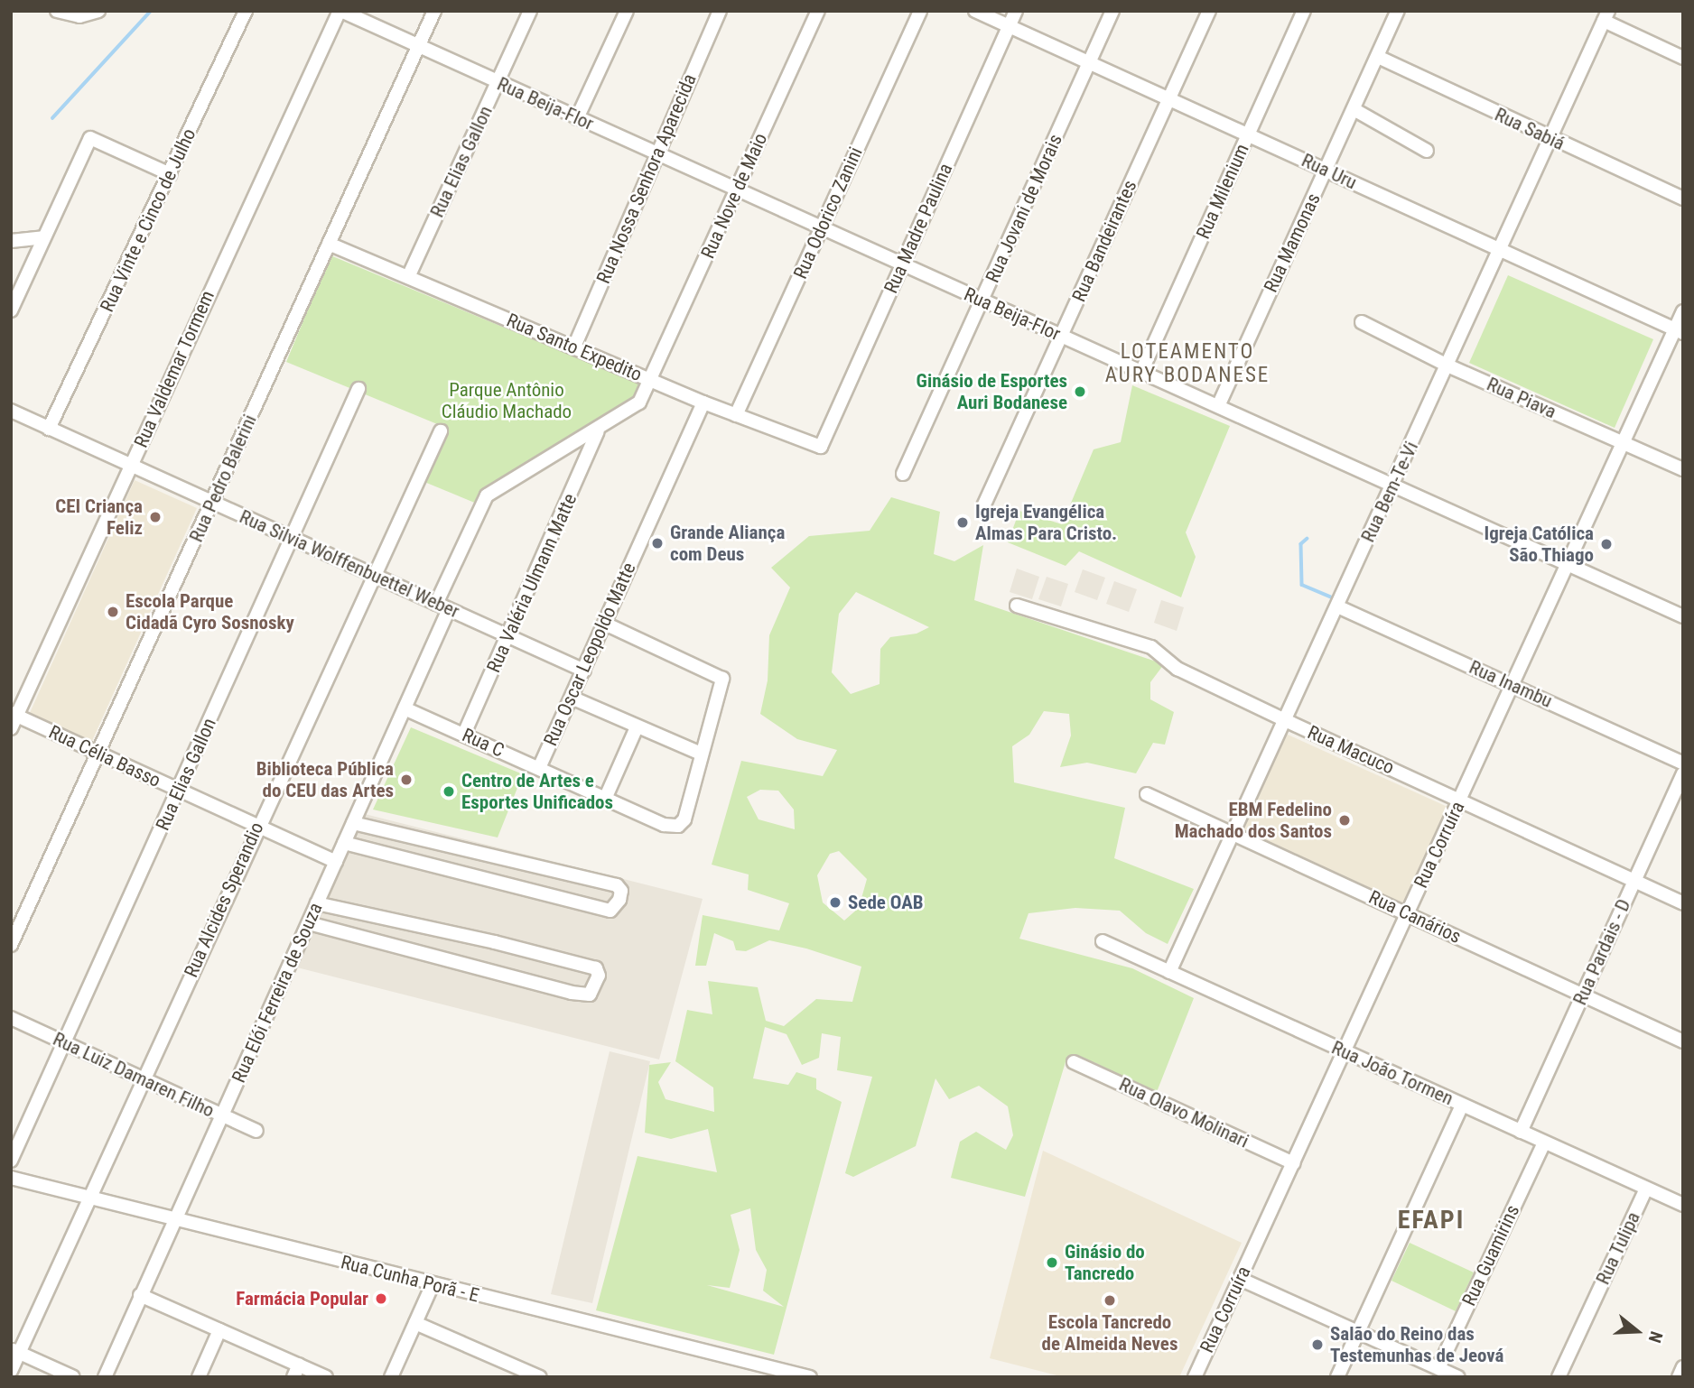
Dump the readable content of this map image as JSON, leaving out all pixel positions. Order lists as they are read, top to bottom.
{
  "streets": {
    "street": [
      "Rua Beija-Flor",
      "Rua Sabiá",
      "Rua Elias Gallon",
      "Rua Uru",
      "Rua Nossa Senhora Aparecida",
      "Rua Milenium",
      "Rua Nove de Maio",
      "Rua Jovani de Morais",
      "Rua Odorico Zanini",
      "Rua Vinte e Cinco de Julho",
      "Rua Madre Paulina",
      "Rua Bandeirantes",
      "Rua Mamonas",
      "Rua Santo Expedito",
      "Rua Valdemar Tormem",
      "Rua Piava",
      "Rua Pedro Balerini",
      "Rua Bem-Te-Vi",
      "Rua Silvia Wolffenbuettel Weber",
      "Rua Valéria Ulmann Matte",
      "Rua Oscar Leopoldo Matte",
      "Rua Inambu",
      "Rua C",
      "Rua Macuco",
      "Rua Célia Basso",
      "Rua Corruíra",
      "Rua Alcides Sperandio",
      "Rua Canários",
      "Rua Pardais - D",
      "Rua Elói Ferreira de Souza",
      "Rua João Tormen",
      "Rua Luiz Damaren Filho",
      "Rua Olavo Molinari",
      "Rua Tulipa",
      "Rua Guamirins",
      "Rua Cunha Porã - E"
    ]
  },
  "crossings": [
    ["Rua Beija-Flor", "Rua Elias Gallon"],
    ["Rua Beija-Flor", "Rua Nossa Senhora Aparecida"],
    ["Rua Beija-Flor", "Rua Milenium"],
    ["Rua Beija-Flor", "Rua Nove de Maio"],
    ["Rua Beija-Flor", "Rua Jovani de Morais"],
    ["Rua Beija-Flor", "Rua Odorico Zanini"],
    ["Rua Beija-Flor", "Rua Madre Paulina"],
    ["Rua Beija-Flor", "Rua Bandeirantes"],
    ["Rua Beija-Flor", "Rua Mamonas"],
    ["Rua Beija-Flor", "Rua Valdemar Tormem"],
    ["Rua Beija-Flor", "Rua Pedro Balerini"],
    ["Rua Beija-Flor", "Rua Bem-Te-Vi"],
    ["Rua Beija-Flor", "Rua Corruíra"],
    ["Rua Sabiá", "Rua Mamonas"],
    ["Rua Sabiá", "Rua Bem-Te-Vi"],
    ["Rua Elias Gallon", "Rua Santo Expedito"],
    ["Rua Elias Gallon", "Rua Silvia Wolffenbuettel Weber"],
    ["Rua Elias Gallon", "Rua Célia Basso"],
    ["Rua Elias Gallon", "Rua Luiz Damaren Filho"],
    ["Rua Uru", "Rua Milenium"],
    ["Rua Uru", "Rua Jovani de Morais"],
    ["Rua Uru", "Rua Madre Paulina"],
    ["Rua Uru", "Rua Bandeirantes"],
    ["Rua Uru", "Rua Mamonas"],
    ["Rua Uru", "Rua Bem-Te-Vi"],
    ["Rua Uru", "Rua Corruíra"],
    ["Rua Nossa Senhora Aparecida", "Rua Santo Expedito"],
    ["Rua Nove de Maio", "Rua Santo Expedito"],
    ["Rua Nove de Maio", "Rua Valéria Ulmann Matte"],
    ["Rua Nove de Maio", "Rua Elói Ferreira de Souza"],
    ["Rua Odorico Zanini", "Rua Santo Expedito"],
    ["Rua Vinte e Cinco de Julho", "Rua Silvia Wolffenbuettel Weber"],
    ["Rua Madre Paulina", "Rua Santo Expedito"],
    ["Rua Santo Expedito", "Rua Pedro Balerini"],
    ["Rua Santo Expedito", "Rua Oscar Leopoldo Matte"],
    ["Rua Valdemar Tormem", "Rua Silvia Wolffenbuettel Weber"],
    ["Rua Valdemar Tormem", "Rua Célia Basso"],
    ["Rua Piava", "Rua Bem-Te-Vi"],
    ["Rua Piava", "Rua Corruíra"],
    ["Rua Pedro Balerini", "Rua Silvia Wolffenbuettel Weber"],
    ["Rua Pedro Balerini", "Rua Célia Basso"],
    ["Rua Bem-Te-Vi", "Rua Inambu"],
    ["Rua Bem-Te-Vi", "Rua Macuco"],
    ["Rua Bem-Te-Vi", "Rua Canários"],
    ["Rua Bem-Te-Vi", "Rua João Tormen"],
    ["Rua Silvia Wolffenbuettel Weber", "Rua Valéria Ulmann Matte"],
    ["Rua Silvia Wolffenbuettel Weber", "Rua Oscar Leopoldo Matte"],
    ["Rua Silvia Wolffenbuettel Weber", "Rua Alcides Sperandio"],
    ["Rua Silvia Wolffenbuettel Weber", "Rua Elói Ferreira de Souza"],
    ["Rua Valéria Ulmann Matte", "Rua C"],
    ["Rua Valéria Ulmann Matte", "Rua Elói Ferreira de Souza"],
    ["Rua Oscar Leopoldo Matte", "Rua C"],
    ["Rua Inambu", "Rua Corruíra"],
    ["Rua C", "Rua Elói Ferreira de Souza"],
    ["Rua Macuco", "Rua Corruíra"],
    ["Rua Macuco", "Rua Pardais - D"],
    ["Rua Célia Basso", "Rua Alcides Sperandio"],
    ["Rua Célia Basso", "Rua Elói Ferreira de Souza"],
    ["Rua Corruíra", "Rua Canários"],
    ["Rua Corruíra", "Rua João Tormen"],
    ["Rua Corruíra", "Rua Olavo Molinari"],
    ["Rua Alcides Sperandio", "Rua Luiz Damaren Filho"],
    ["Rua Alcides Sperandio", "Rua Cunha Porã - E"],
    ["Rua Canários", "Rua Pardais - D"],
    ["Rua Pardais - D", "Rua João Tormen"],
    ["Rua Elói Ferreira de Souza", "Rua Luiz Damaren Filho"],
    ["Rua Elói Ferreira de Souza", "Rua Cunha Porã - E"],
    ["Rua João Tormen", "Rua Tulipa"],
    ["Rua João Tormen", "Rua Guamirins"]
  ],
  "districts": ["LOTEAMENTO AURY BODANESE", "EFAPI"],
  "parks": ["Parque Antônio Cláudio Machado"],
  "places": [
    "Ginásio de Esportes Auri Bodanese",
    "CEI Criança Feliz",
    "Igreja Evangélica Almas Para Cristo.",
    "Grande Aliança com Deus",
    "Igreja Católica São Thiago",
    "Escola Parque Cidadã Cyro Sosnosky",
    "Biblioteca Pública do CEU das Artes",
    "Centro de Artes e Esportes Unificados",
    "EBM Fedelino Machado dos Santos",
    "Sede OAB",
    "Ginásio do Tancredo",
    "Farmácia Popular",
    "Escola Tancredo de Almeida Neves",
    "Salão do Reino das Testemunhas de Jeová"
  ],
  "north": "right"
}
